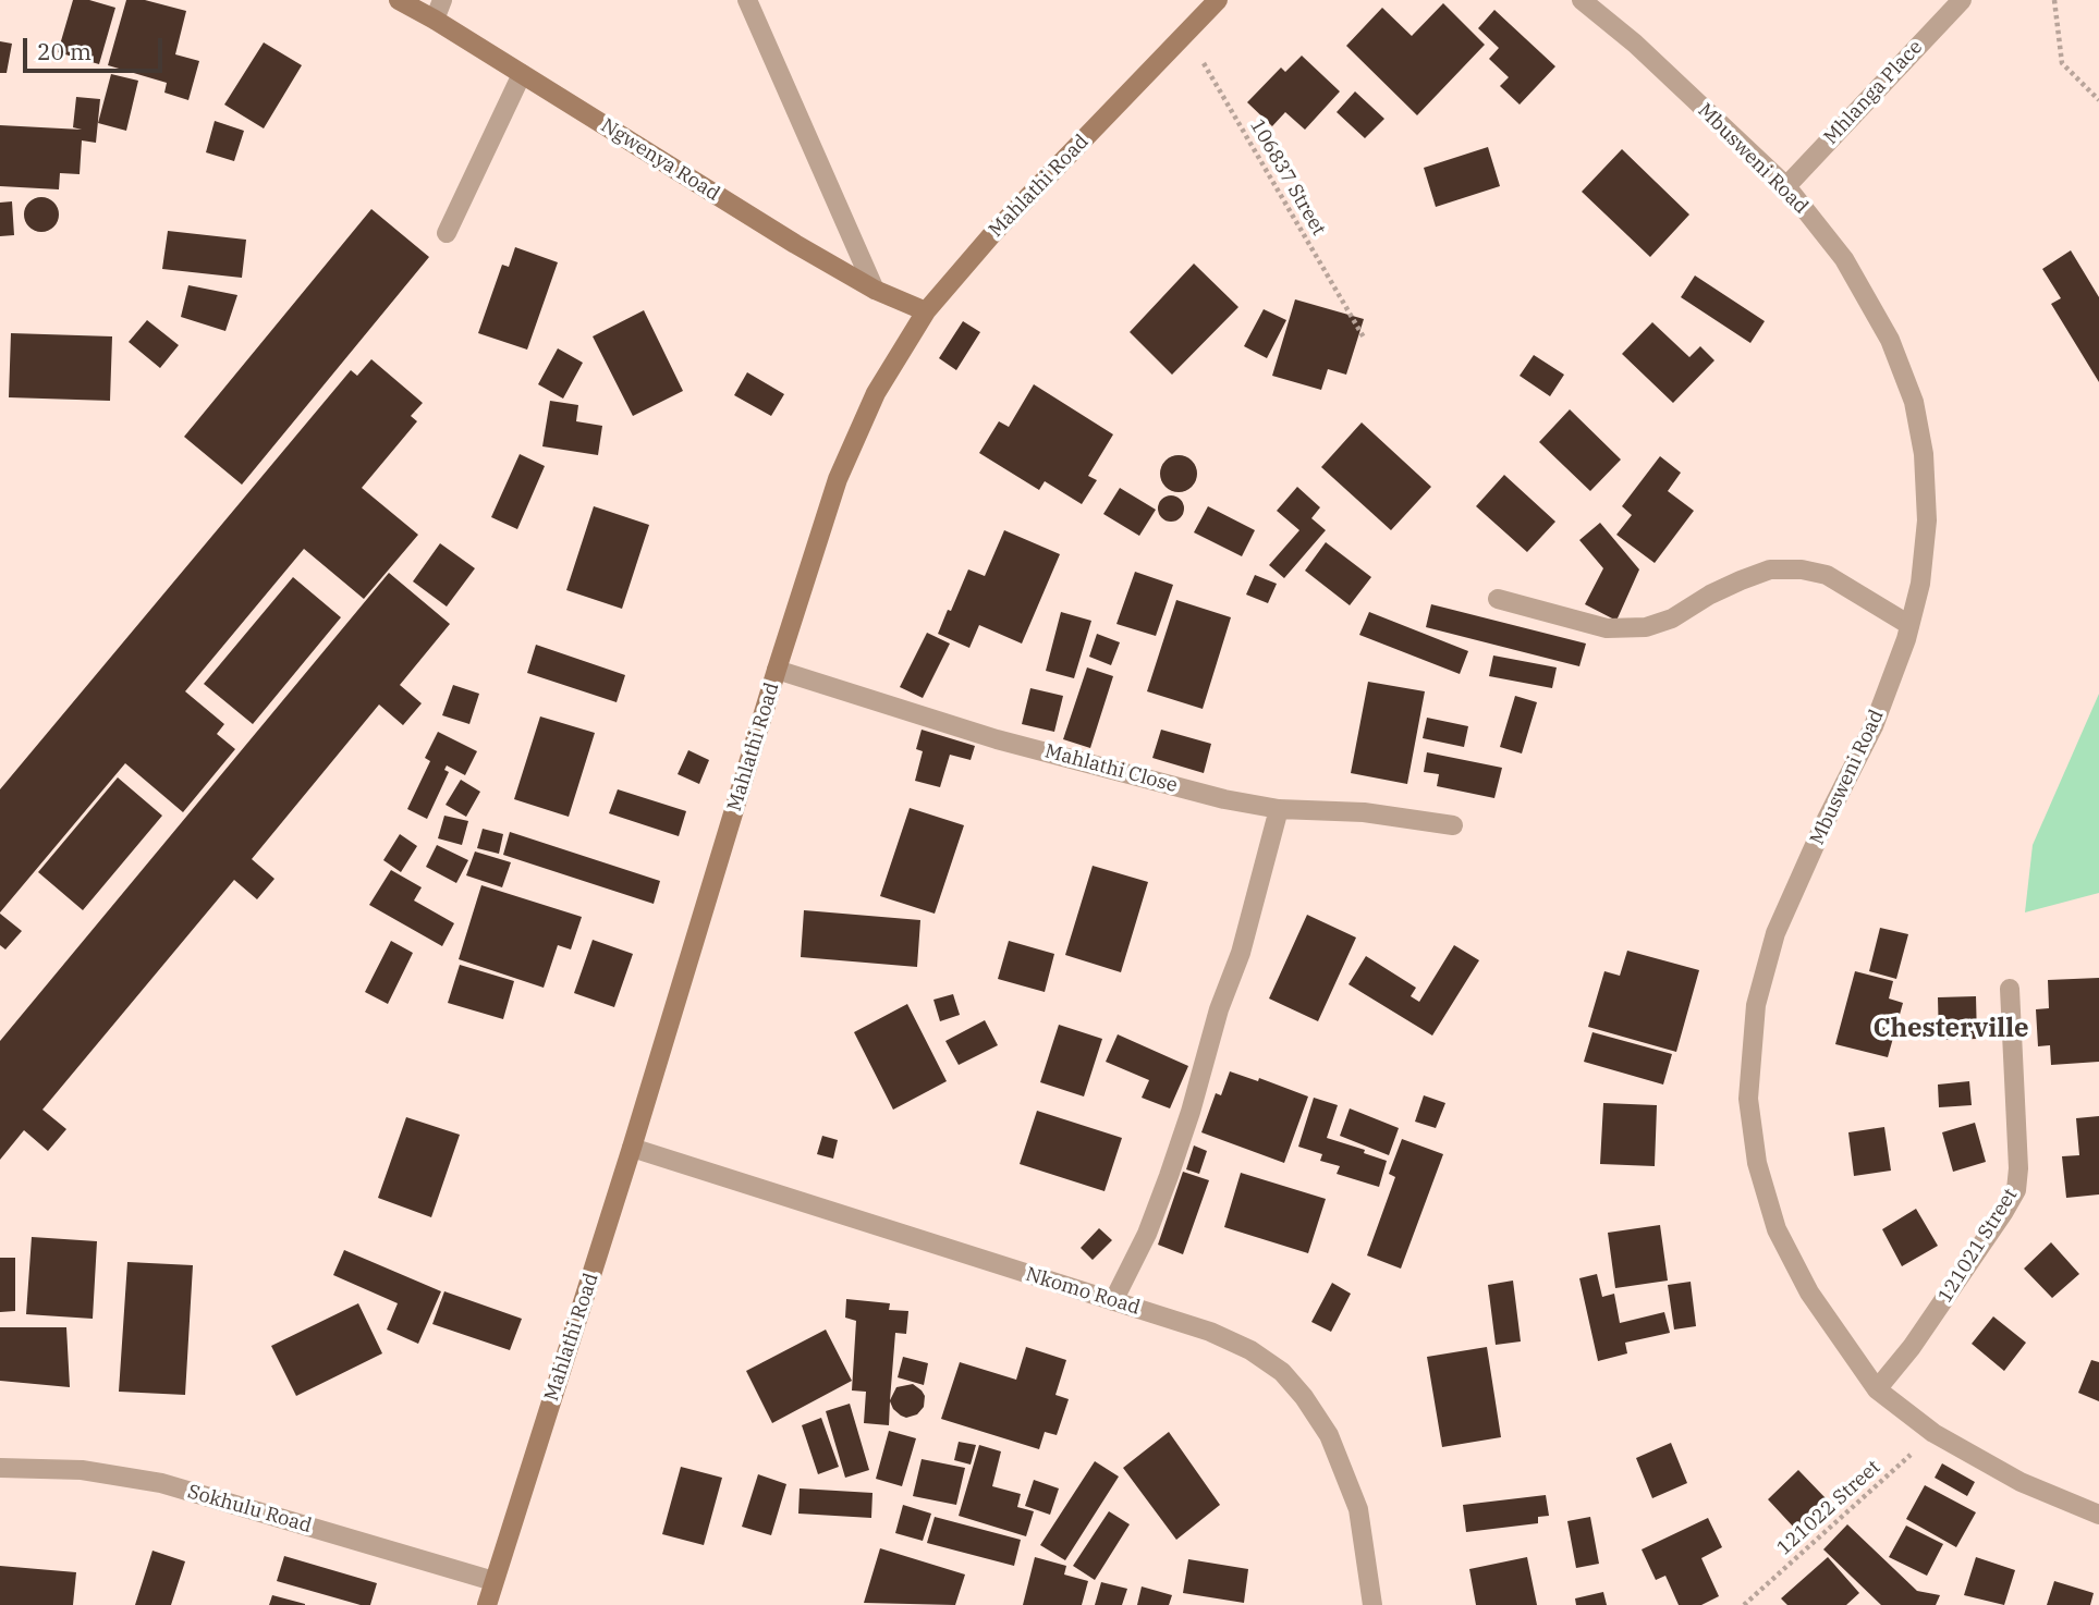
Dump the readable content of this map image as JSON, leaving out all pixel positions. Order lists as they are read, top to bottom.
{
  "streets": {
    "street": [
      "Mhlanga Place",
      "Mbusweni Road",
      "Ngwenya Road",
      "Mahlathi Road",
      "Mahlathi Close",
      "121021 Street",
      "Nkomo Road",
      "Sokhulu Road"
    ],
    "path": ["106837 Street", "121022 Street"]
  },
  "crossings": [
    ["Mhlanga Place", "Mbusweni Road"],
    ["Mbusweni Road", "121021 Street"],
    ["Mbusweni Road", "121022 Street"],
    ["Ngwenya Road", "Mahlathi Road"],
    ["106837 Street", "Mahlathi Road"],
    ["Mahlathi Road", "Mahlathi Close"],
    ["Mahlathi Road", "Nkomo Road"],
    ["Mahlathi Road", "Sokhulu Road"]
  ],
  "districts": ["Chesterville"],
  "scale_bar": "20 m"
}
